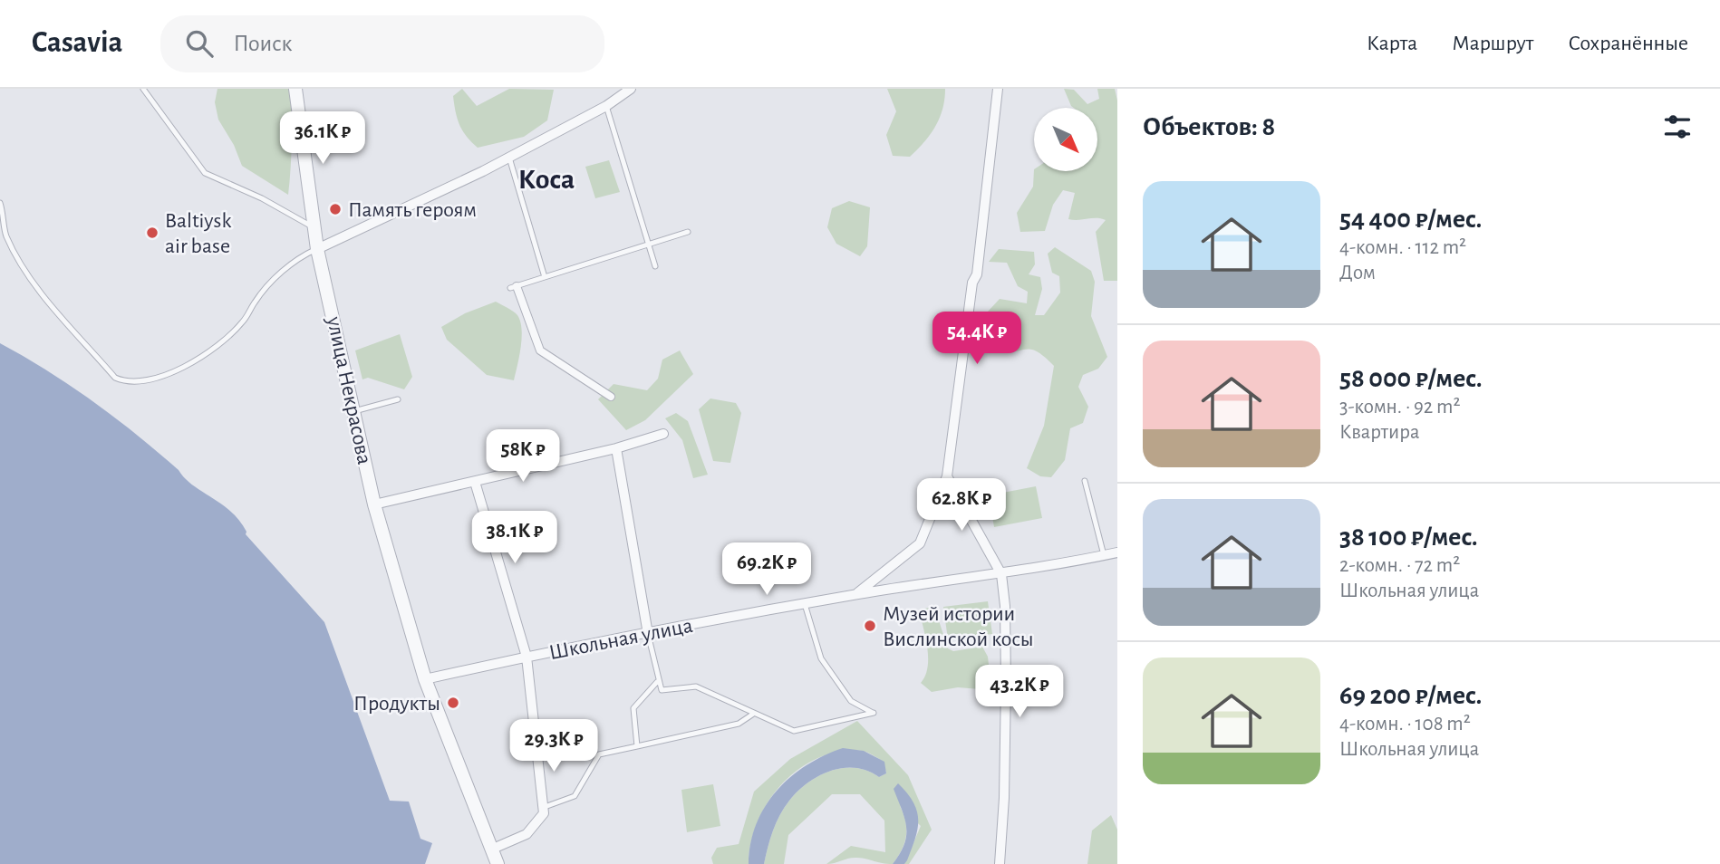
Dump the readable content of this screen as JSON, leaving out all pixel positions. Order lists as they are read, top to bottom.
{
  "streets": {
    "street": ["улица Некрасова", "Школьная улица"]
  },
  "crossings": [
    ["улица Некрасова", "Школьная улица"]
  ],
  "districts": ["Коса"],
  "places": [
    "Память героям",
    "Baltiysk air base",
    "Музей истории Вислинской косы",
    "Продукты"
  ],
  "north": "bottom right",
  "page": {
    "header": "Casavia",
    "search": "Поиск",
    "nav": ["Карта", "Маршрут", "Сохранённые"],
    "heading": "Объектов: 8",
    "price": [
      "36.1K ₽",
      "54.4K ₽",
      "58K ₽",
      "62.8K ₽",
      "38.1K ₽",
      "69.2K ₽",
      "43.2K ₽",
      "29.3K ₽"
    ],
    "list": [
      {
        "name": "54 400 ₽/мес.",
        "note": "4-комн. · 112 m² · Дом"
      },
      {
        "name": "58 000 ₽/мес.",
        "note": "3-комн. · 92 m² · Квартира"
      },
      {
        "name": "38 100 ₽/мес.",
        "note": "2-комн. · 72 m² · Школьная улица"
      },
      {
        "name": "69 200 ₽/мес.",
        "note": "4-комн. · 108 m² · Школьная улица"
      }
    ]
  }
}
